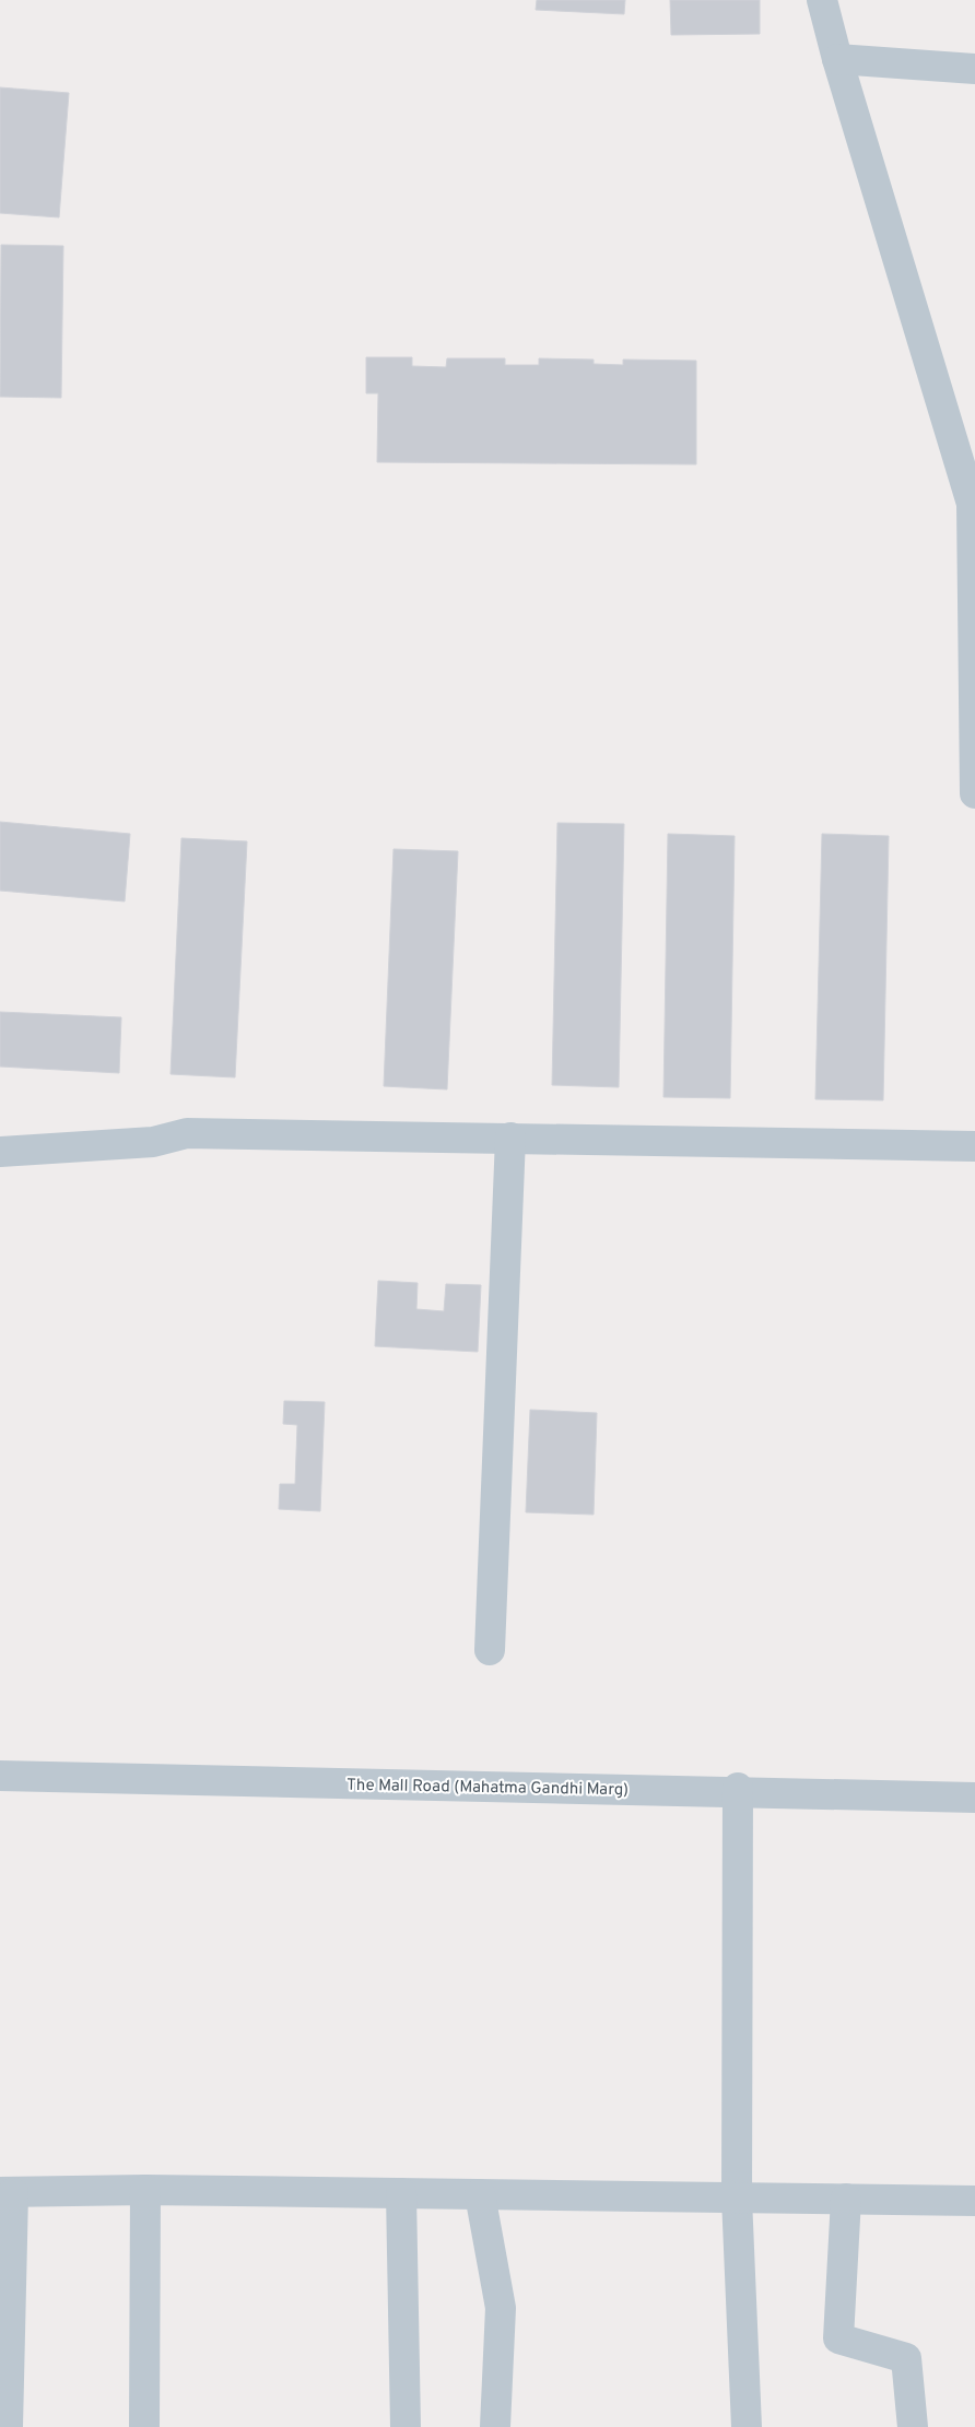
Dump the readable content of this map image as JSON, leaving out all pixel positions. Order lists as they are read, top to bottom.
{
  "streets": {
    "street": ["The Mall Road (Mahatma Gandhi Marg)"]
  }
}
